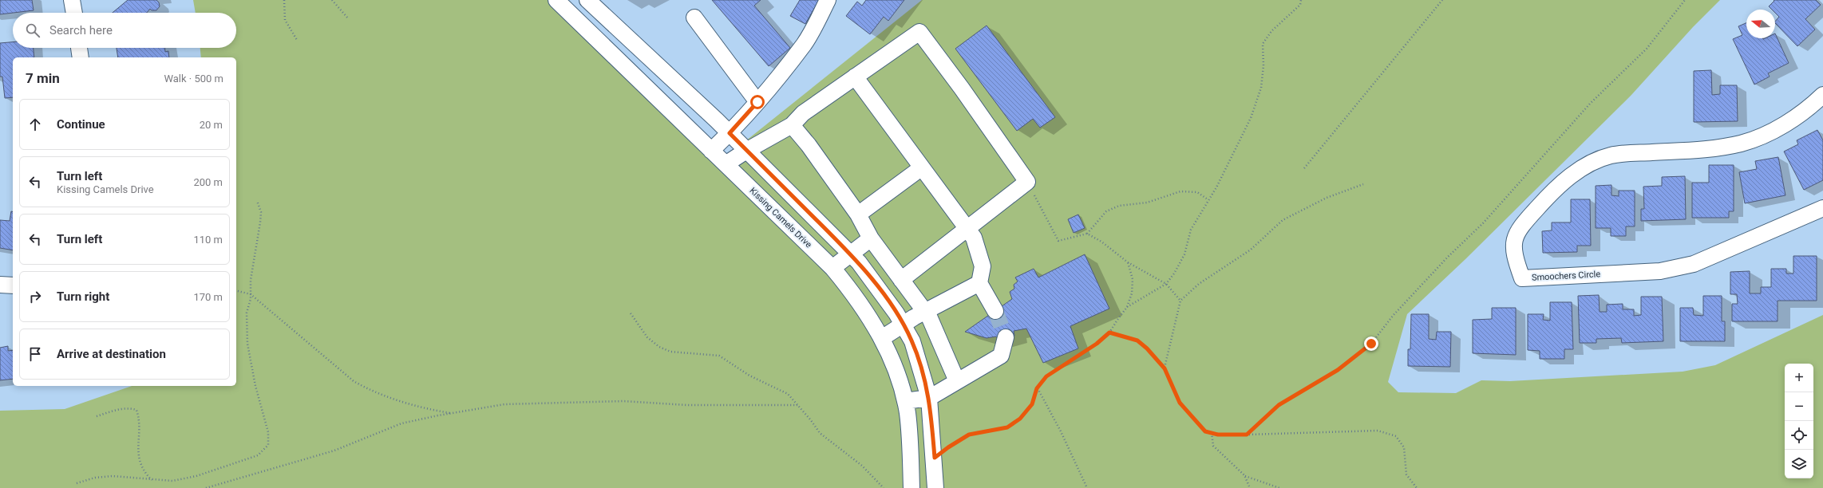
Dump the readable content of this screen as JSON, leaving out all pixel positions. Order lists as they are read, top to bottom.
{
  "streets": {
    "street": ["Kissing Camels Drive", "Smoochers Circle"]
  },
  "north": "left",
  "page": {
    "search": "Search here",
    "heading": ["7 min", "Walk · 500 m"],
    "list": [
      ["Continue", "20 m"],
      ["Turn left", "Kissing Camels Drive", "200 m"],
      ["Turn left", "110 m"],
      ["Turn right", "170 m"],
      "Arrive at destination"
    ],
    "map_buttons": ["+", "−"]
  }
}
